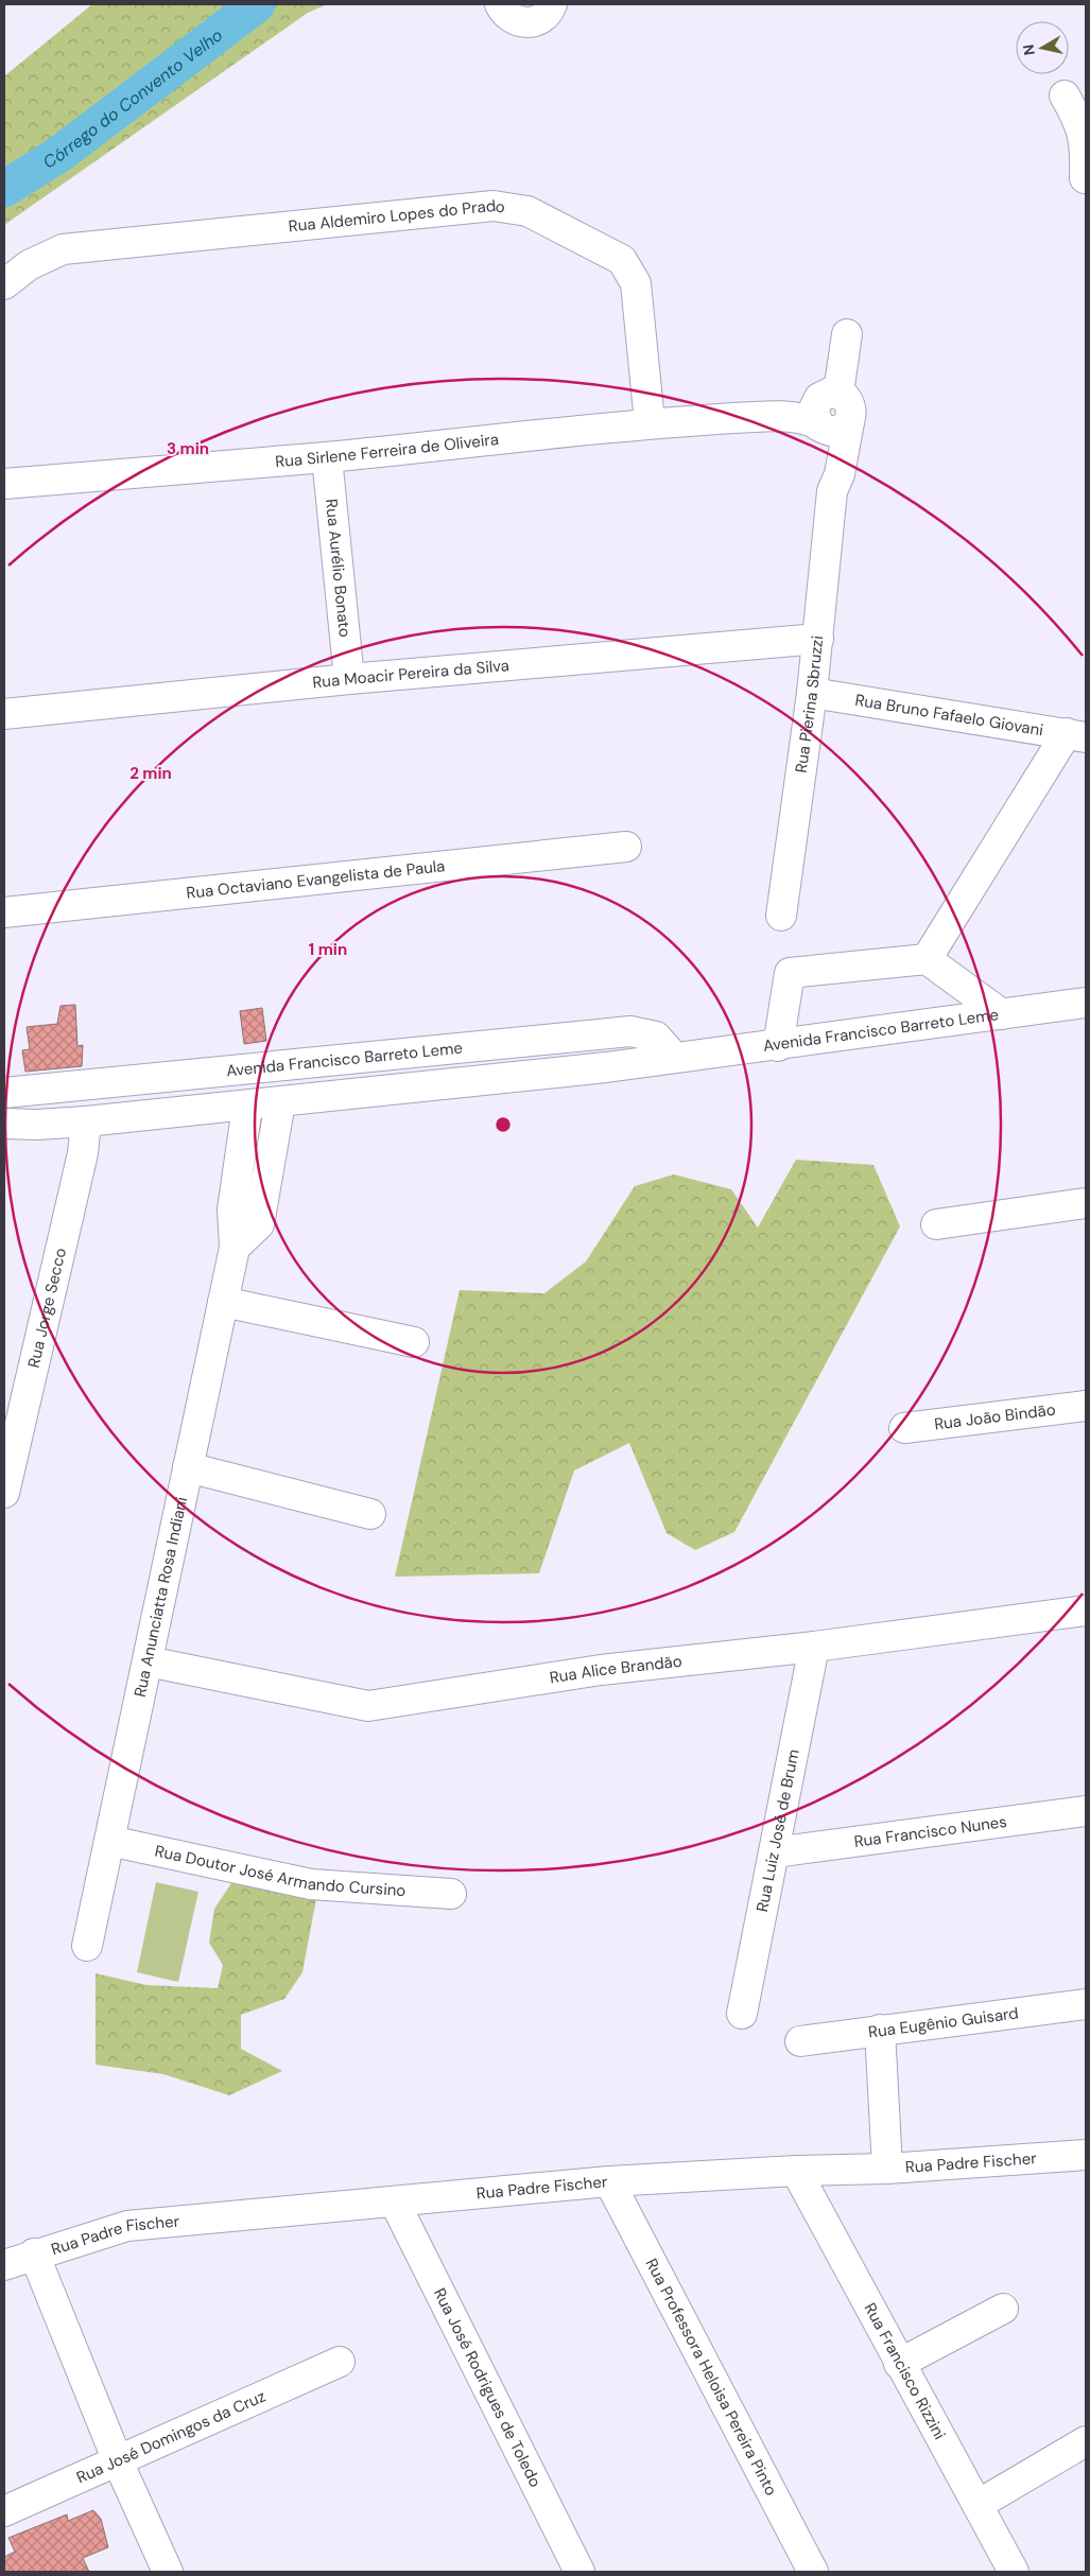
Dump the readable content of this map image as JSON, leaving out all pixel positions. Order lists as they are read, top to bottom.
{
  "streets": {
    "street": [
      "Rua Aldemiro Lopes do Prado",
      "Rua Sirlene Ferreira de Oliveira",
      "Rua Aurélio Bonato",
      "Rua Moacir Pereira da Silva",
      "Rua Pierina Sbruzzi",
      "Rua Bruno Fafaelo Giovani",
      "Rua Octaviano Evangelista de Paula",
      "Avenida Francisco Barreto Leme",
      "Rua Jorge Secco",
      "Rua João Bindão",
      "Rua Anunciatta Rosa Indiani",
      "Rua Alice Brandão",
      "Rua Luiz José de Brum",
      "Rua Francisco Nunes",
      "Rua Doutor José Armando Cursino",
      "Rua Eugênio Guisard",
      "Rua Padre Fischer",
      "Rua Francisco Rizzini",
      "Rua Professora Heloisa Pereira Pinto",
      "Rua José Rodrigues de Toledo",
      "Rua José Domingos da Cruz"
    ]
  },
  "crossings": [
    ["Rua Aldemiro Lopes do Prado", "Rua Sirlene Ferreira de Oliveira"],
    ["Rua Sirlene Ferreira de Oliveira", "Rua Aurélio Bonato"],
    ["Rua Sirlene Ferreira de Oliveira", "Rua Pierina Sbruzzi"],
    ["Rua Aurélio Bonato", "Rua Moacir Pereira da Silva"],
    ["Rua Moacir Pereira da Silva", "Rua Pierina Sbruzzi"],
    ["Rua Pierina Sbruzzi", "Rua Bruno Fafaelo Giovani"],
    ["Avenida Francisco Barreto Leme", "Rua Jorge Secco"],
    ["Avenida Francisco Barreto Leme", "Rua Anunciatta Rosa Indiani"],
    ["Rua Anunciatta Rosa Indiani", "Rua Alice Brandão"],
    ["Rua Anunciatta Rosa Indiani", "Rua Doutor José Armando Cursino"],
    ["Rua Alice Brandão", "Rua Luiz José de Brum"],
    ["Rua Luiz José de Brum", "Rua Francisco Nunes"],
    ["Rua Padre Fischer", "Rua Francisco Rizzini"],
    ["Rua Padre Fischer", "Rua Professora Heloisa Pereira Pinto"],
    ["Rua Padre Fischer", "Rua José Rodrigues de Toledo"]
  ],
  "water": ["Córrego do Convento Velho"],
  "north": "left",
  "rings": ["3 min", "2 min", "1 min"]
}
